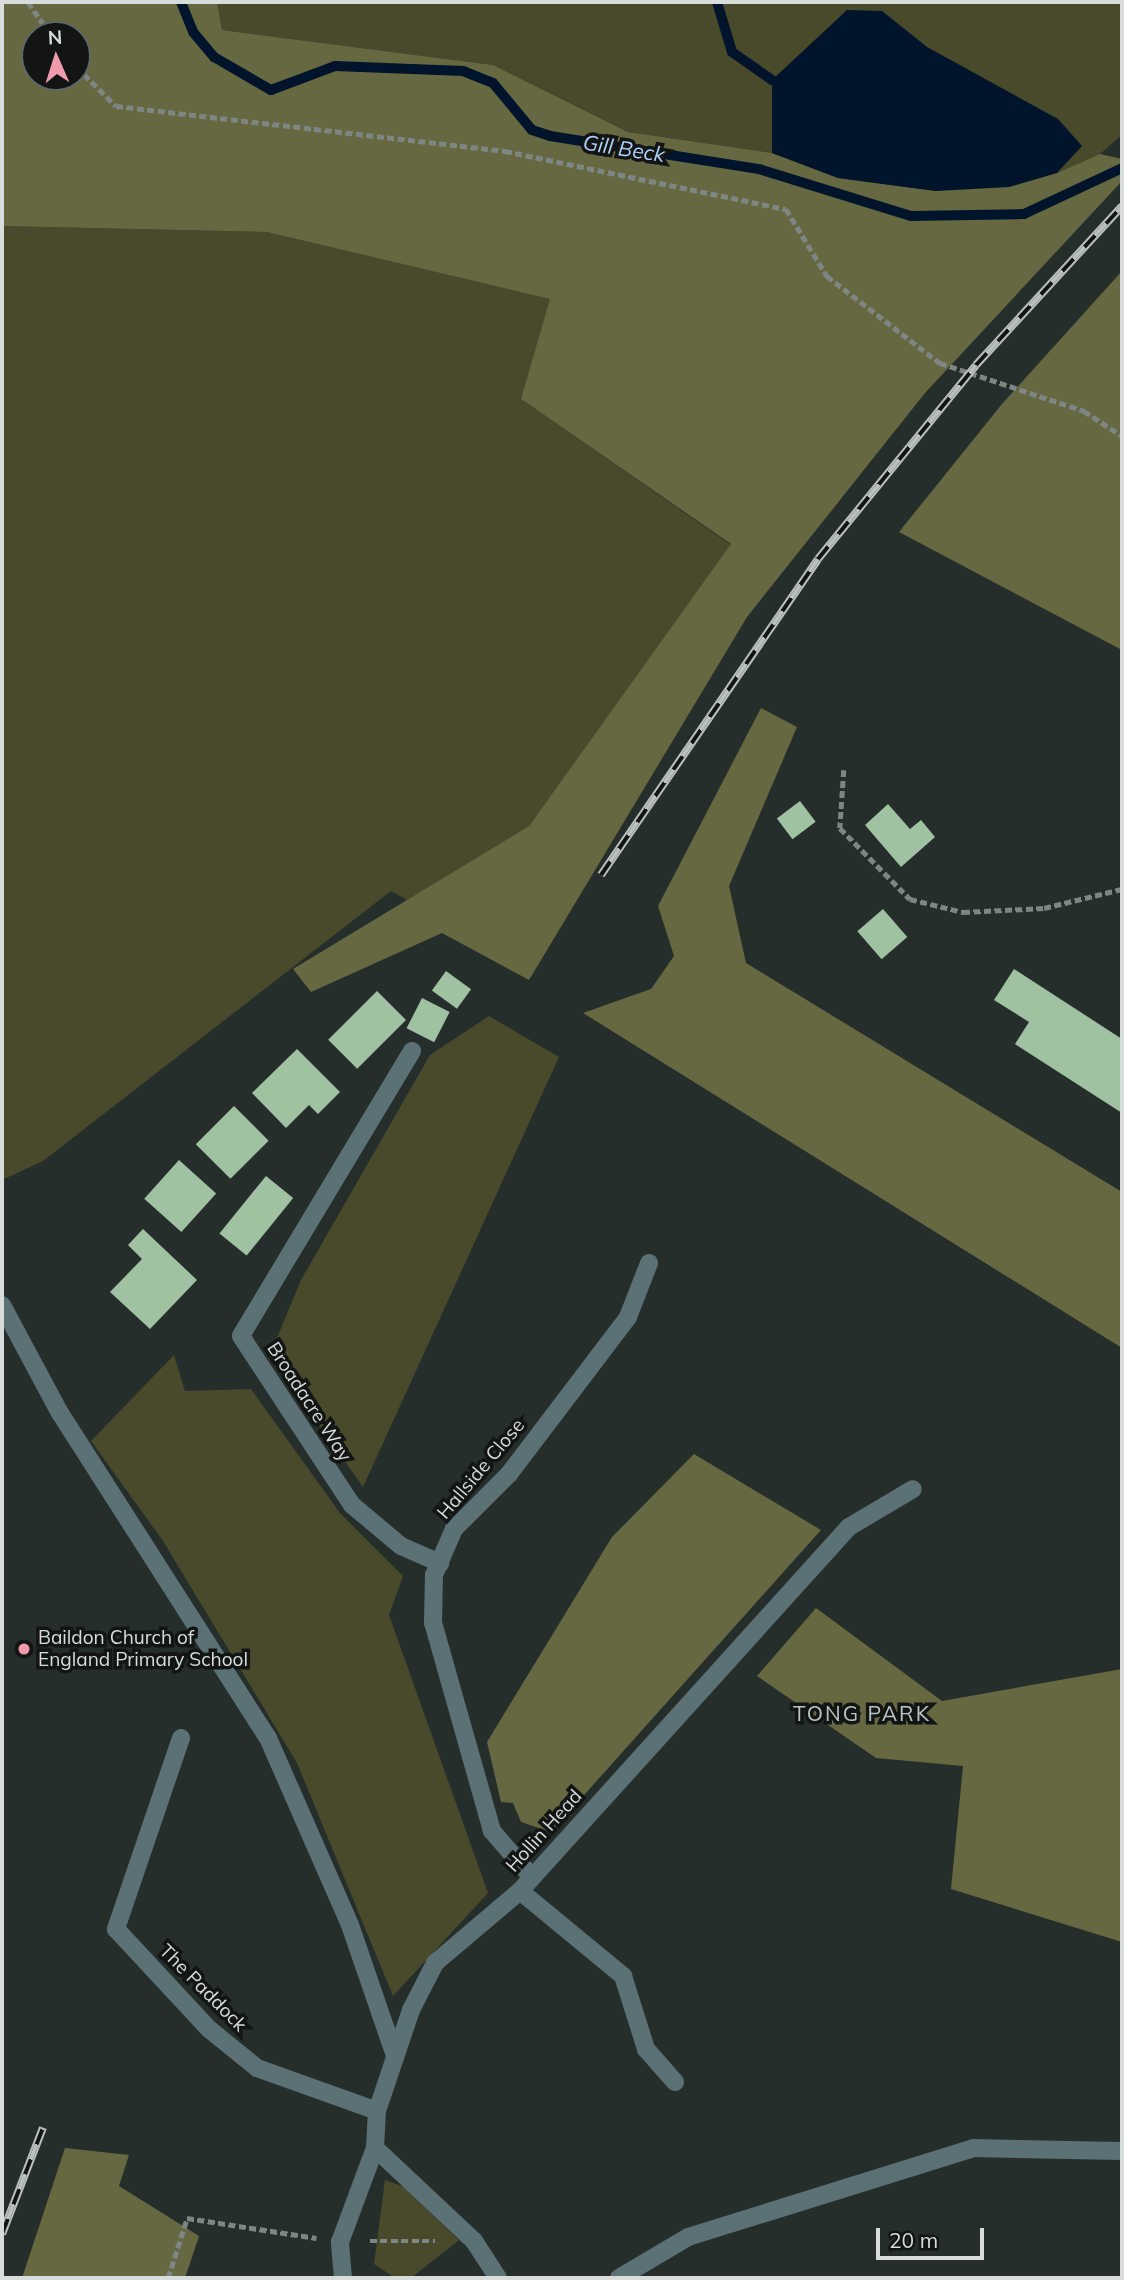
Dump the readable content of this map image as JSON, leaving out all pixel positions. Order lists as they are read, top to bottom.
{
  "streets": {
    "street": [
      "Broadacre Way",
      "Hallside Close",
      "Hollin Head",
      "The Paddock"
    ]
  },
  "crossings": [
    ["Broadacre Way", "Hallside Close"],
    ["Hallside Close", "Hollin Head"],
    ["Hollin Head", "The Paddock"]
  ],
  "districts": ["TONG PARK"],
  "water": ["Gill Beck"],
  "places": ["Baildon Church of England Primary School"],
  "scale_bar": "20 m",
  "north": "top"
}
